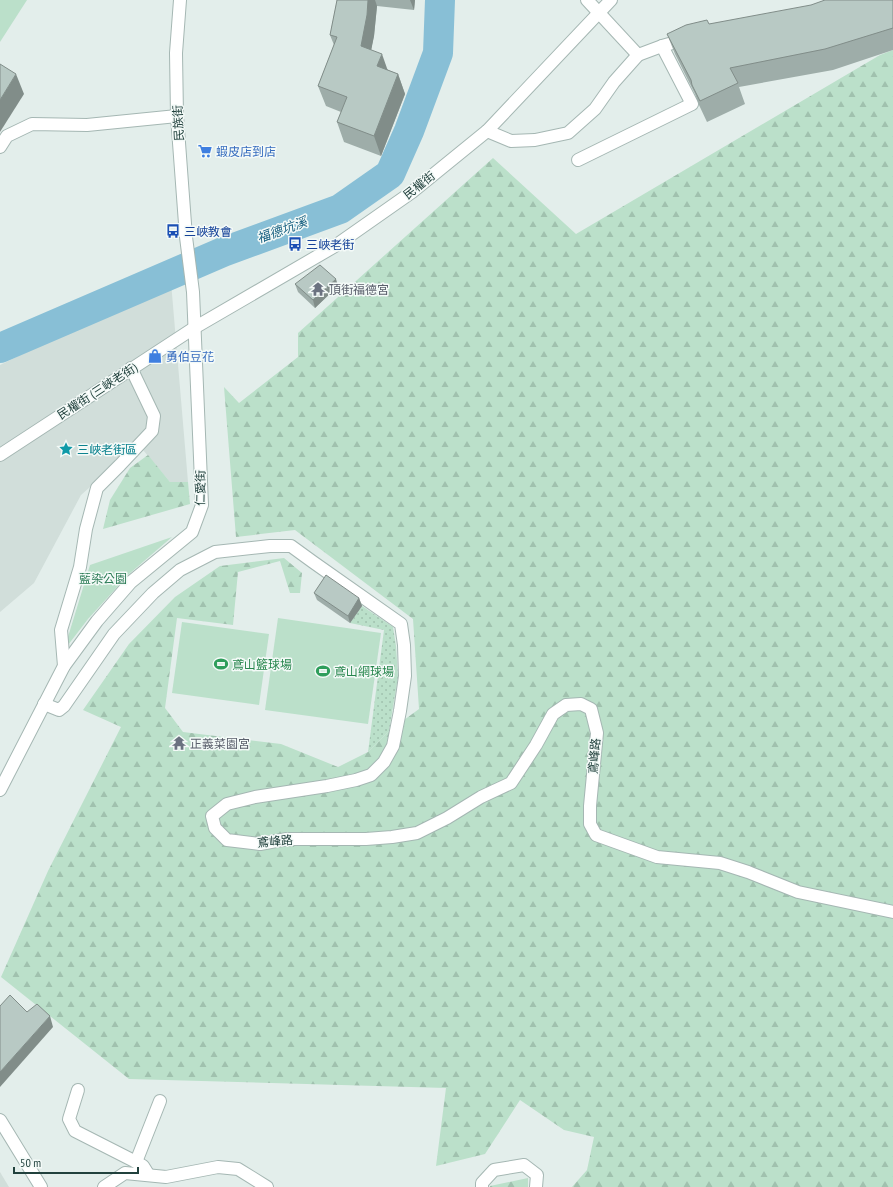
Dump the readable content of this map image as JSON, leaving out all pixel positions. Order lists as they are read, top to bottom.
{
  "streets": {
    "street": [
      "民族街",
      "民權街",
      "民權街 (三峽老街)",
      "仁愛街",
      "鳶峰路"
    ]
  },
  "crossings": [
    ["民族街", "仁愛街"],
    ["民權街", "民權街 (三峽老街)"],
    ["民權街", "仁愛街"],
    ["民權街 (三峽老街)", "仁愛街"],
    ["仁愛街", "鳶峰路"]
  ],
  "water": ["福德坑溪"],
  "parks": ["藍染公園"],
  "places": {
    "supermarket": ["蝦皮店到店"],
    "bus stop": ["三峽教會", "三峽老街"],
    "temple": ["頂街福德宮", "正義菜園宮"],
    "shop": ["勇伯豆花"],
    "place": ["三峽老街區"],
    "sports": ["鳶山籃球場", "鳶山網球場"]
  },
  "scale_bar": "50 m"
}
